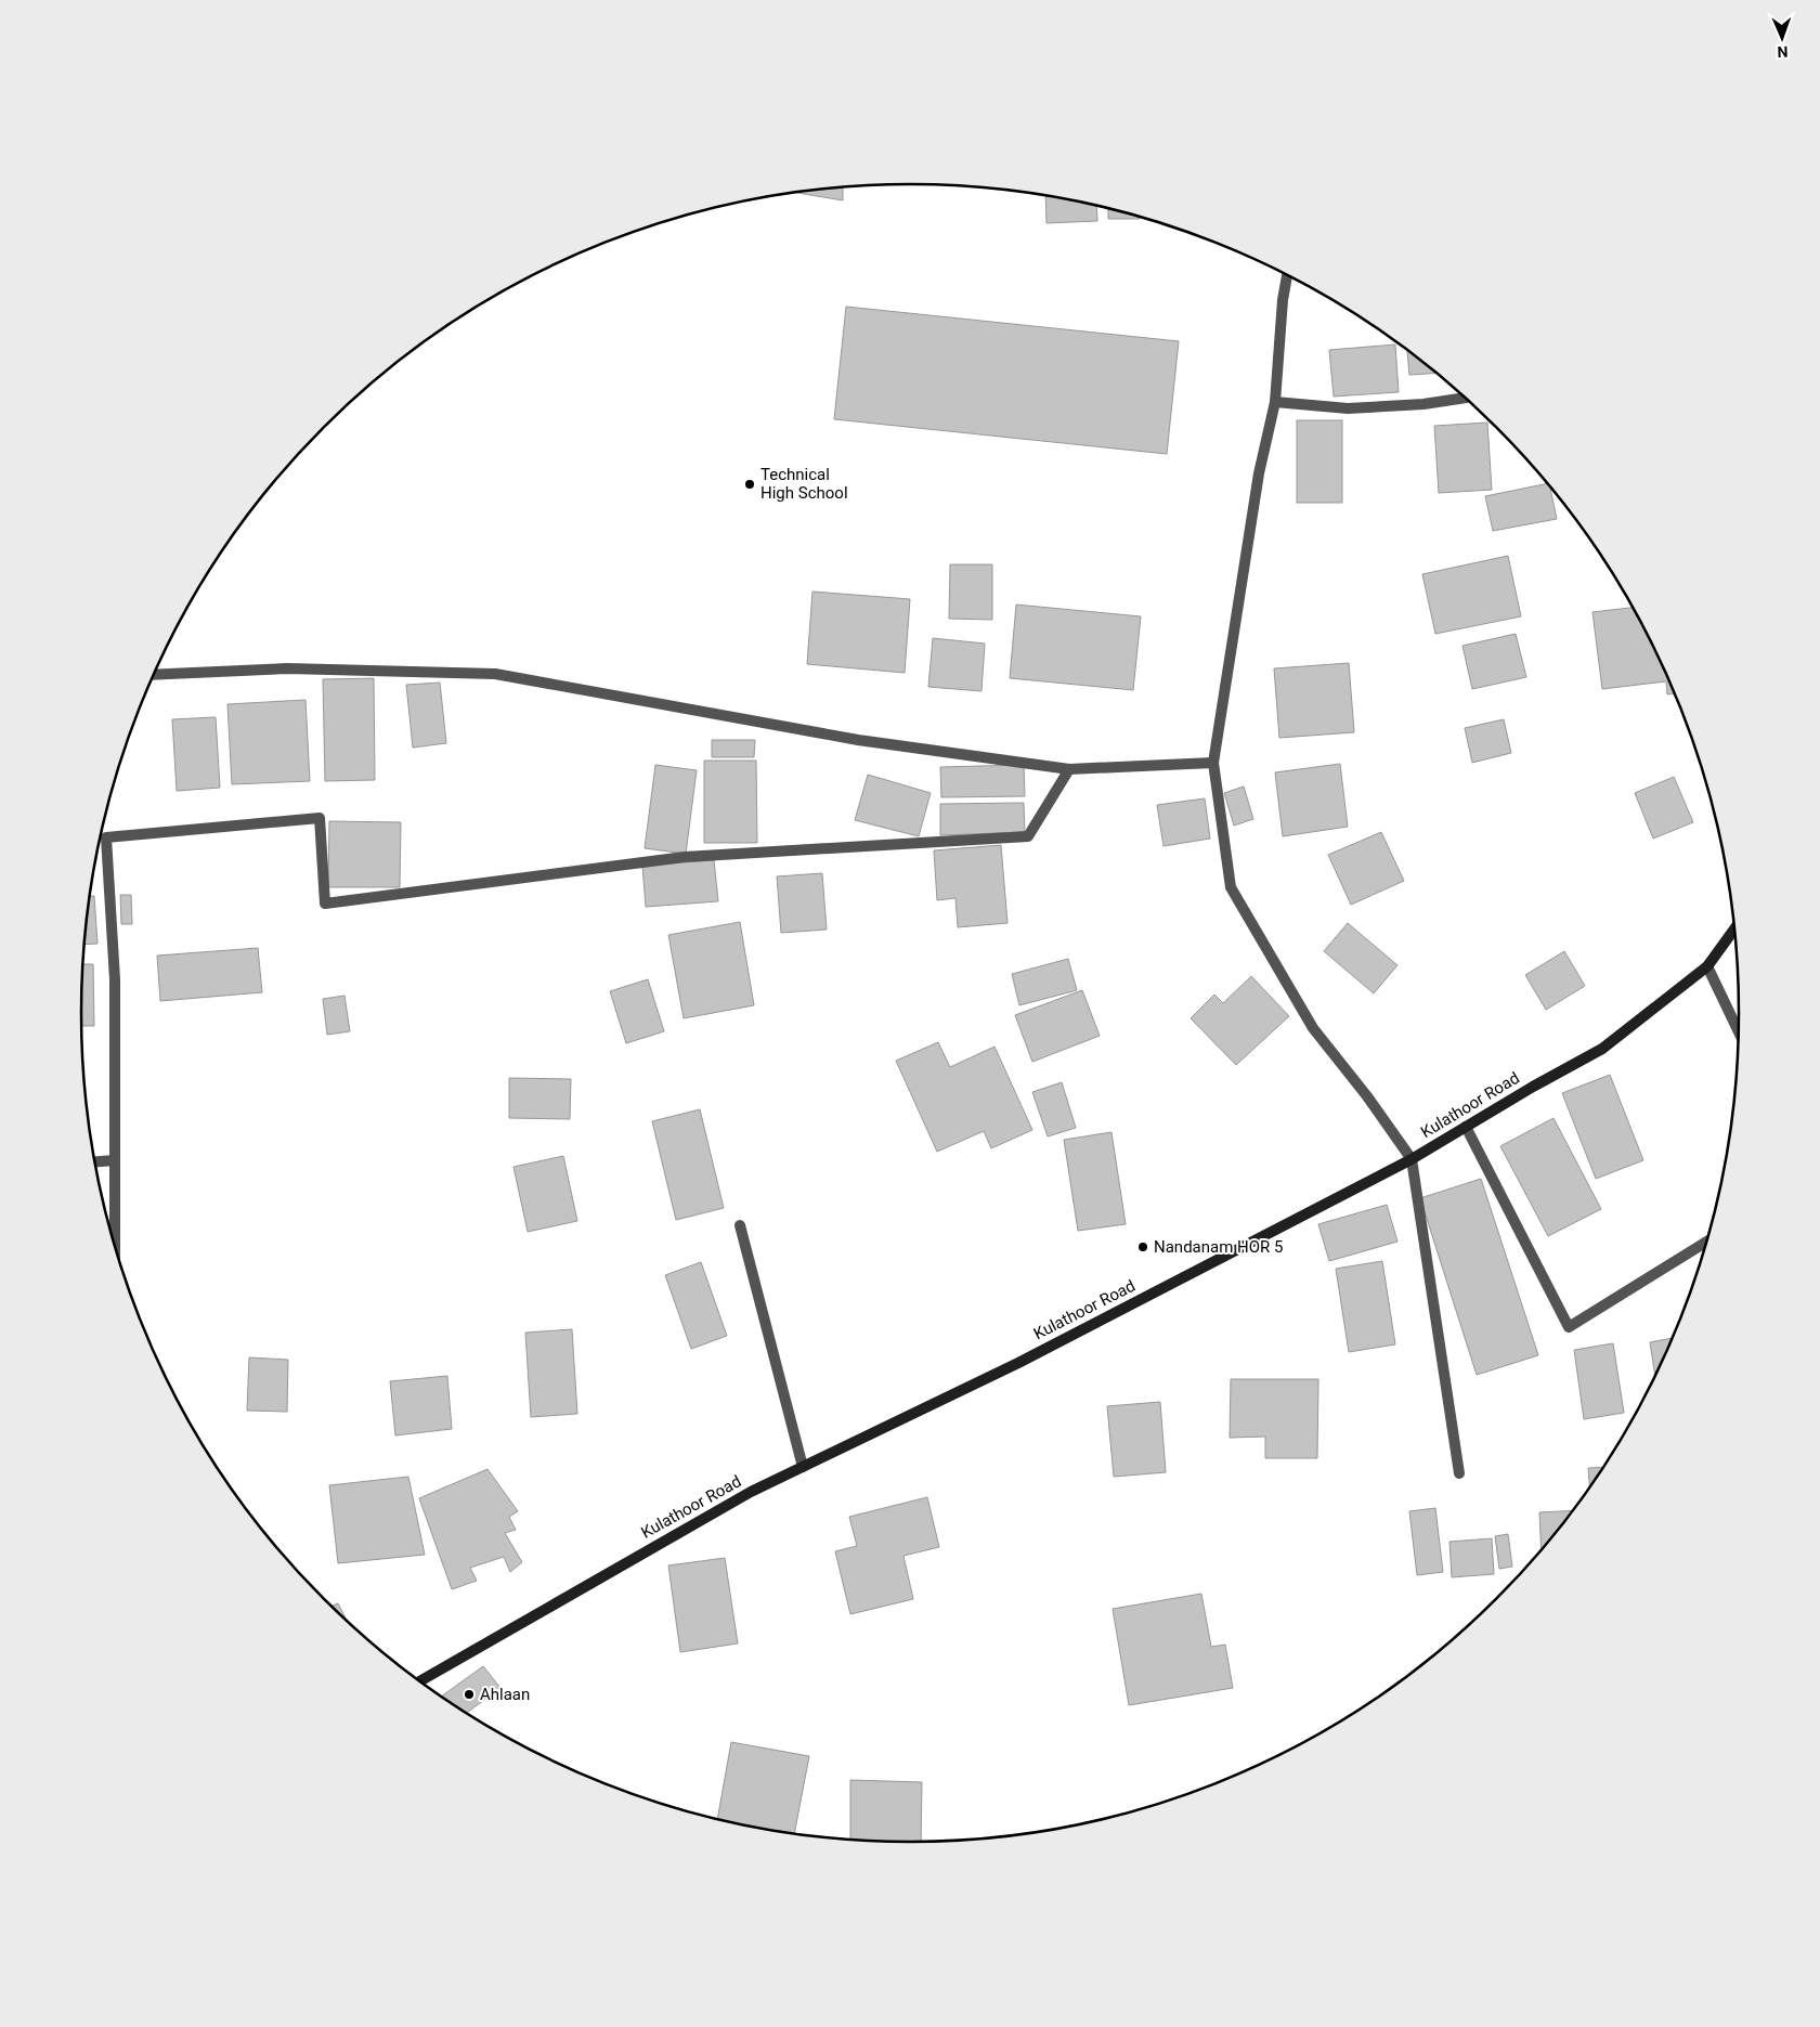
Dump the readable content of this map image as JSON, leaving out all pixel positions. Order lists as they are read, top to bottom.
{
  "streets": {
    "main road": ["Kulathoor Road"]
  },
  "places": ["Technical High School", "Nandanam HOR 5", "Ahlaan"],
  "north": "bottom"
}
